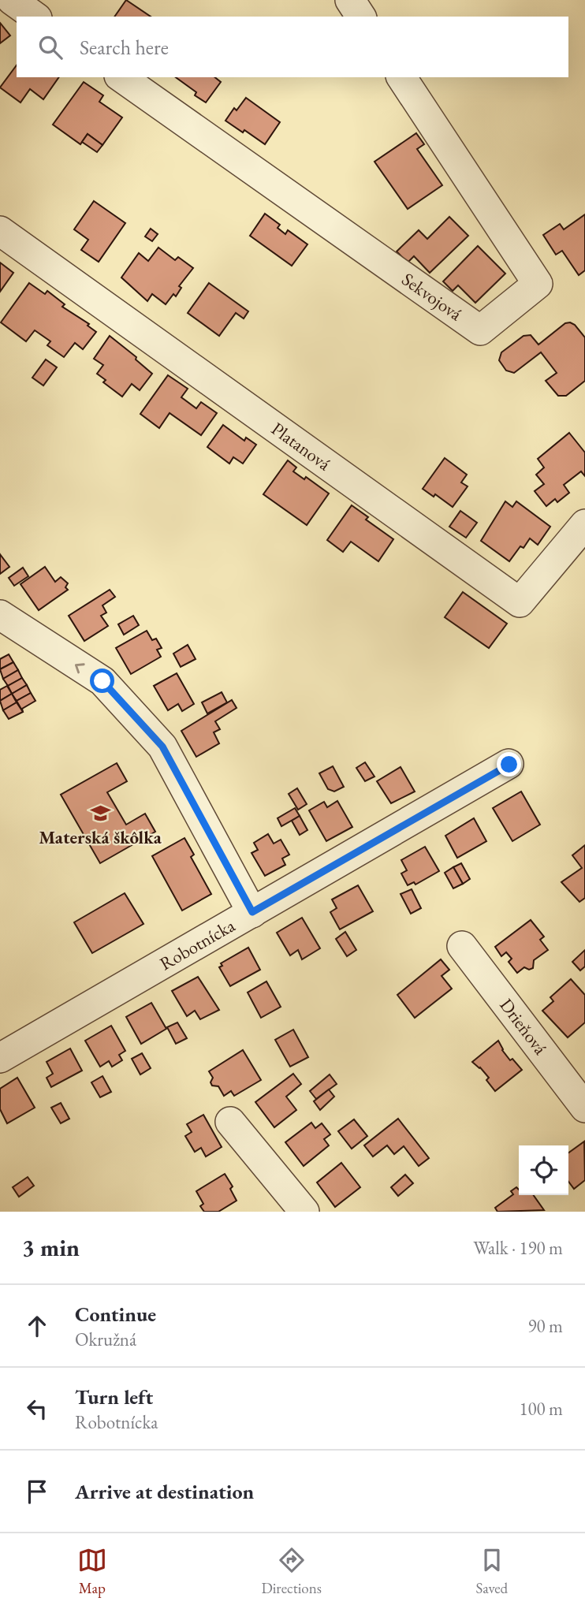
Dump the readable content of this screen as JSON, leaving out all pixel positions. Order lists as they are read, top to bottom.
{
  "streets": {
    "street": [
      "Sekvojová",
      "Platanová",
      "Robotnícka",
      "Drieňová"
    ]
  },
  "places": {
    "school or university": ["Materská škôlka"]
  },
  "page": {
    "search": "Search here",
    "heading": ["3 min", "Walk · 190 m"],
    "list": [
      ["Continue", "Okružná", "90 m"],
      ["Turn left", "Robotnícka", "100 m"],
      "Arrive at destination"
    ],
    "nav": ["Map", "Directions", "Saved"]
  }
}
